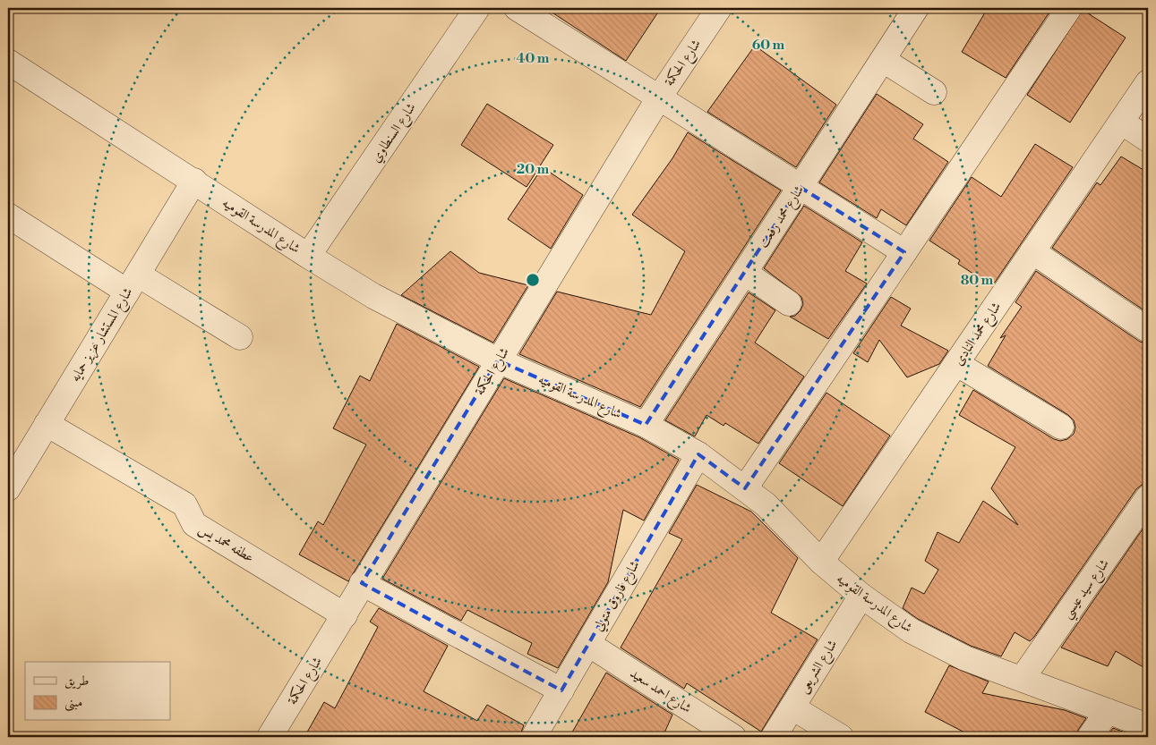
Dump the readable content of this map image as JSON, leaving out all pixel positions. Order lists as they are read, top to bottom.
{
  "streets": {
    "street": [
      "شارع الحكمة",
      "شارع السنطاوي",
      "شارع محمد رفعت",
      "شارع المدرسة القوميه",
      "شارع محمد النادى",
      "شارع المستشار عزيز حمايه",
      "عطفه محمد يس",
      "شارع سيد عيسي",
      "شارع فاروق متولي",
      "شارع الشريعى",
      "شارع احمد سعيد"
    ]
  },
  "crossings": [
    ["شارع الحكمة", "شارع المدرسة القوميه"],
    ["شارع الحكمة", "عطفه محمد يس"],
    ["شارع السنطاوي", "شارع المدرسة القوميه"],
    ["شارع محمد رفعت", "شارع المدرسة القوميه"],
    ["شارع المدرسة القوميه", "شارع محمد النادى"],
    ["شارع المدرسة القوميه", "شارع المستشار عزيز حمايه"],
    ["شارع المدرسة القوميه", "شارع سيد عيسي"],
    ["شارع المدرسة القوميه", "شارع فاروق متولي"],
    ["شارع المدرسة القوميه", "شارع الشريعى"],
    ["شارع المستشار عزيز حمايه", "عطفه محمد يس"],
    ["شارع فاروق متولي", "شارع احمد سعيد"]
  ],
  "legend": ["طريق", "مبنى"],
  "rings": [
    "60 m",
    "40 m",
    "20 m",
    "80 m"
  ]
}
